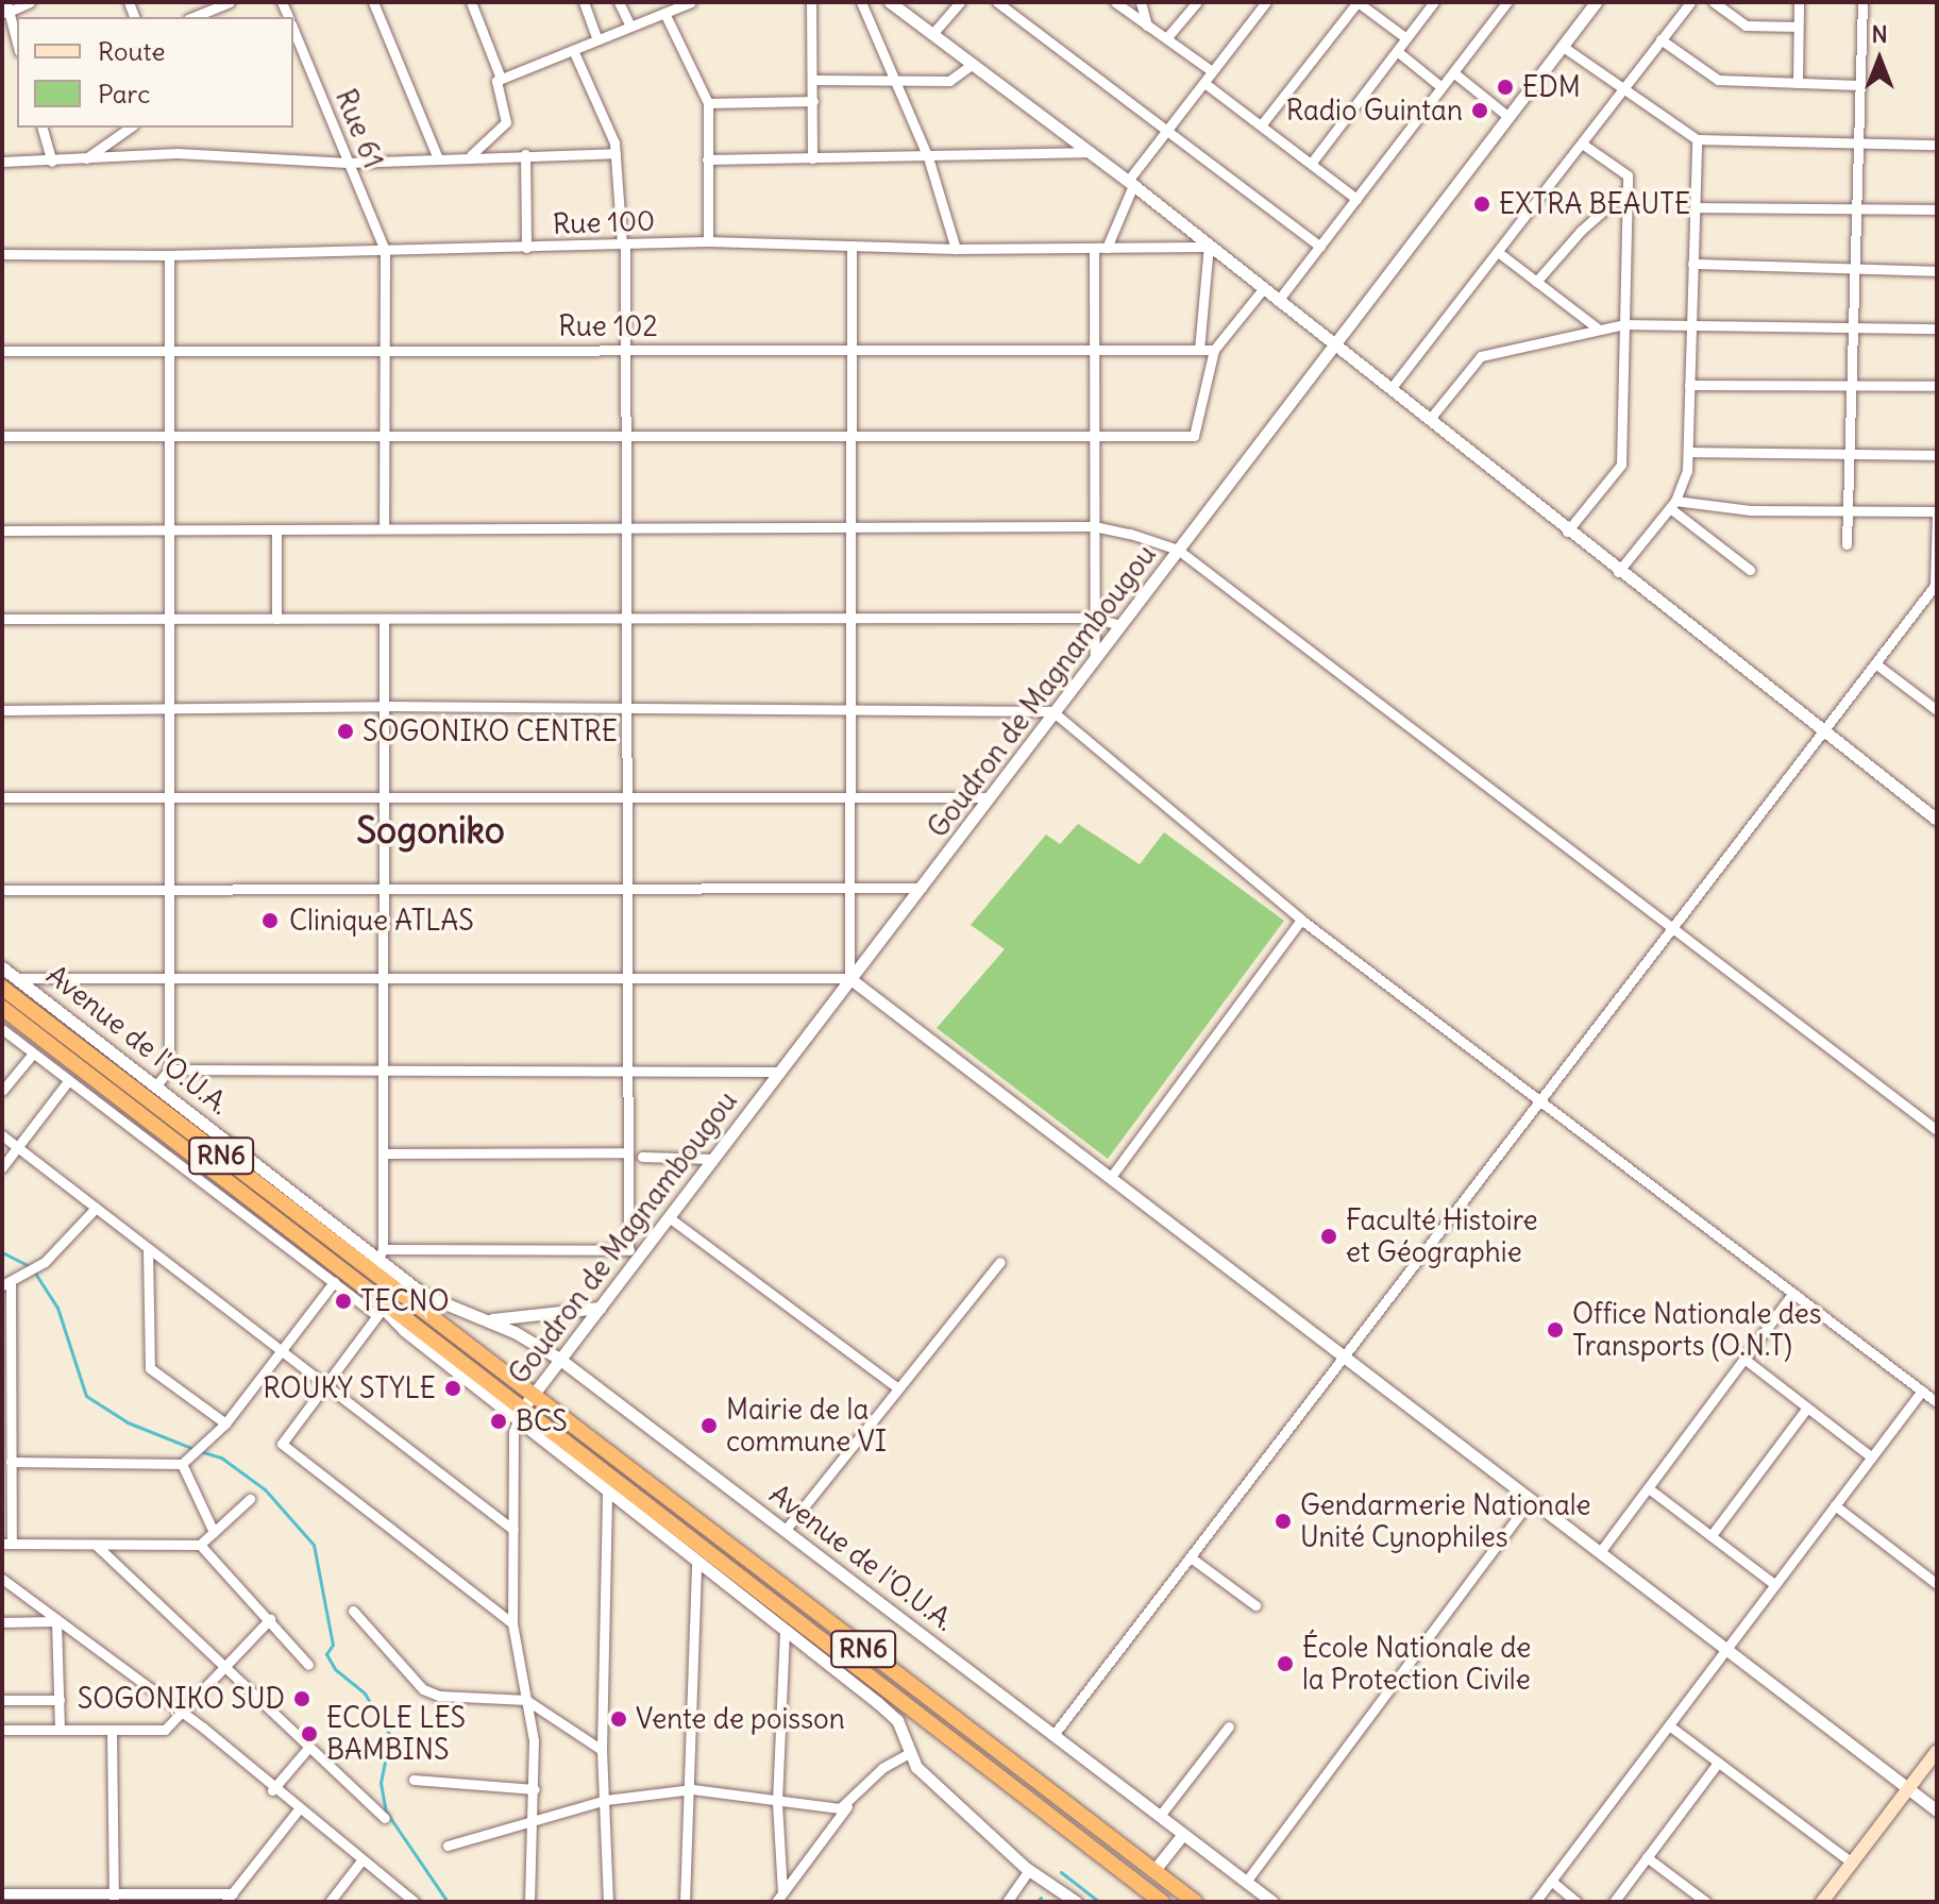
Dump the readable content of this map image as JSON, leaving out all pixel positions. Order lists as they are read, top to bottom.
{
  "streets": {
    "highway": ["Avenue de l'O.U.A.", "RN6"],
    "street": [
      "Rue 61",
      "Rue 100",
      "Rue 102",
      "Goudron de Magnambougou"
    ]
  },
  "crossings": [
    ["Rue 61", "Rue 100"],
    ["Goudron de Magnambougou", "Avenue de l'O.U.A."]
  ],
  "districts": ["Sogoniko"],
  "places": [
    "EDM",
    "Radio Guintan",
    "EXTRA BEAUTE",
    "SOGONIKO CENTRE",
    "Clinique ATLAS",
    "Faculté Histoire et Géographie",
    "TECNO",
    "Office Nationale des Transports (O.N.T)",
    "ROUKY STYLE",
    "BCS",
    "Mairie de la commune VI",
    "Gendarmerie Nationale Unité Cynophiles",
    "École Nationale de la Protection Civile",
    "SOGONIKO SUD",
    "Vente de poisson",
    "ECOLE LES BAMBINS"
  ],
  "legend": ["Route", "Parc"],
  "north": "top"
}
